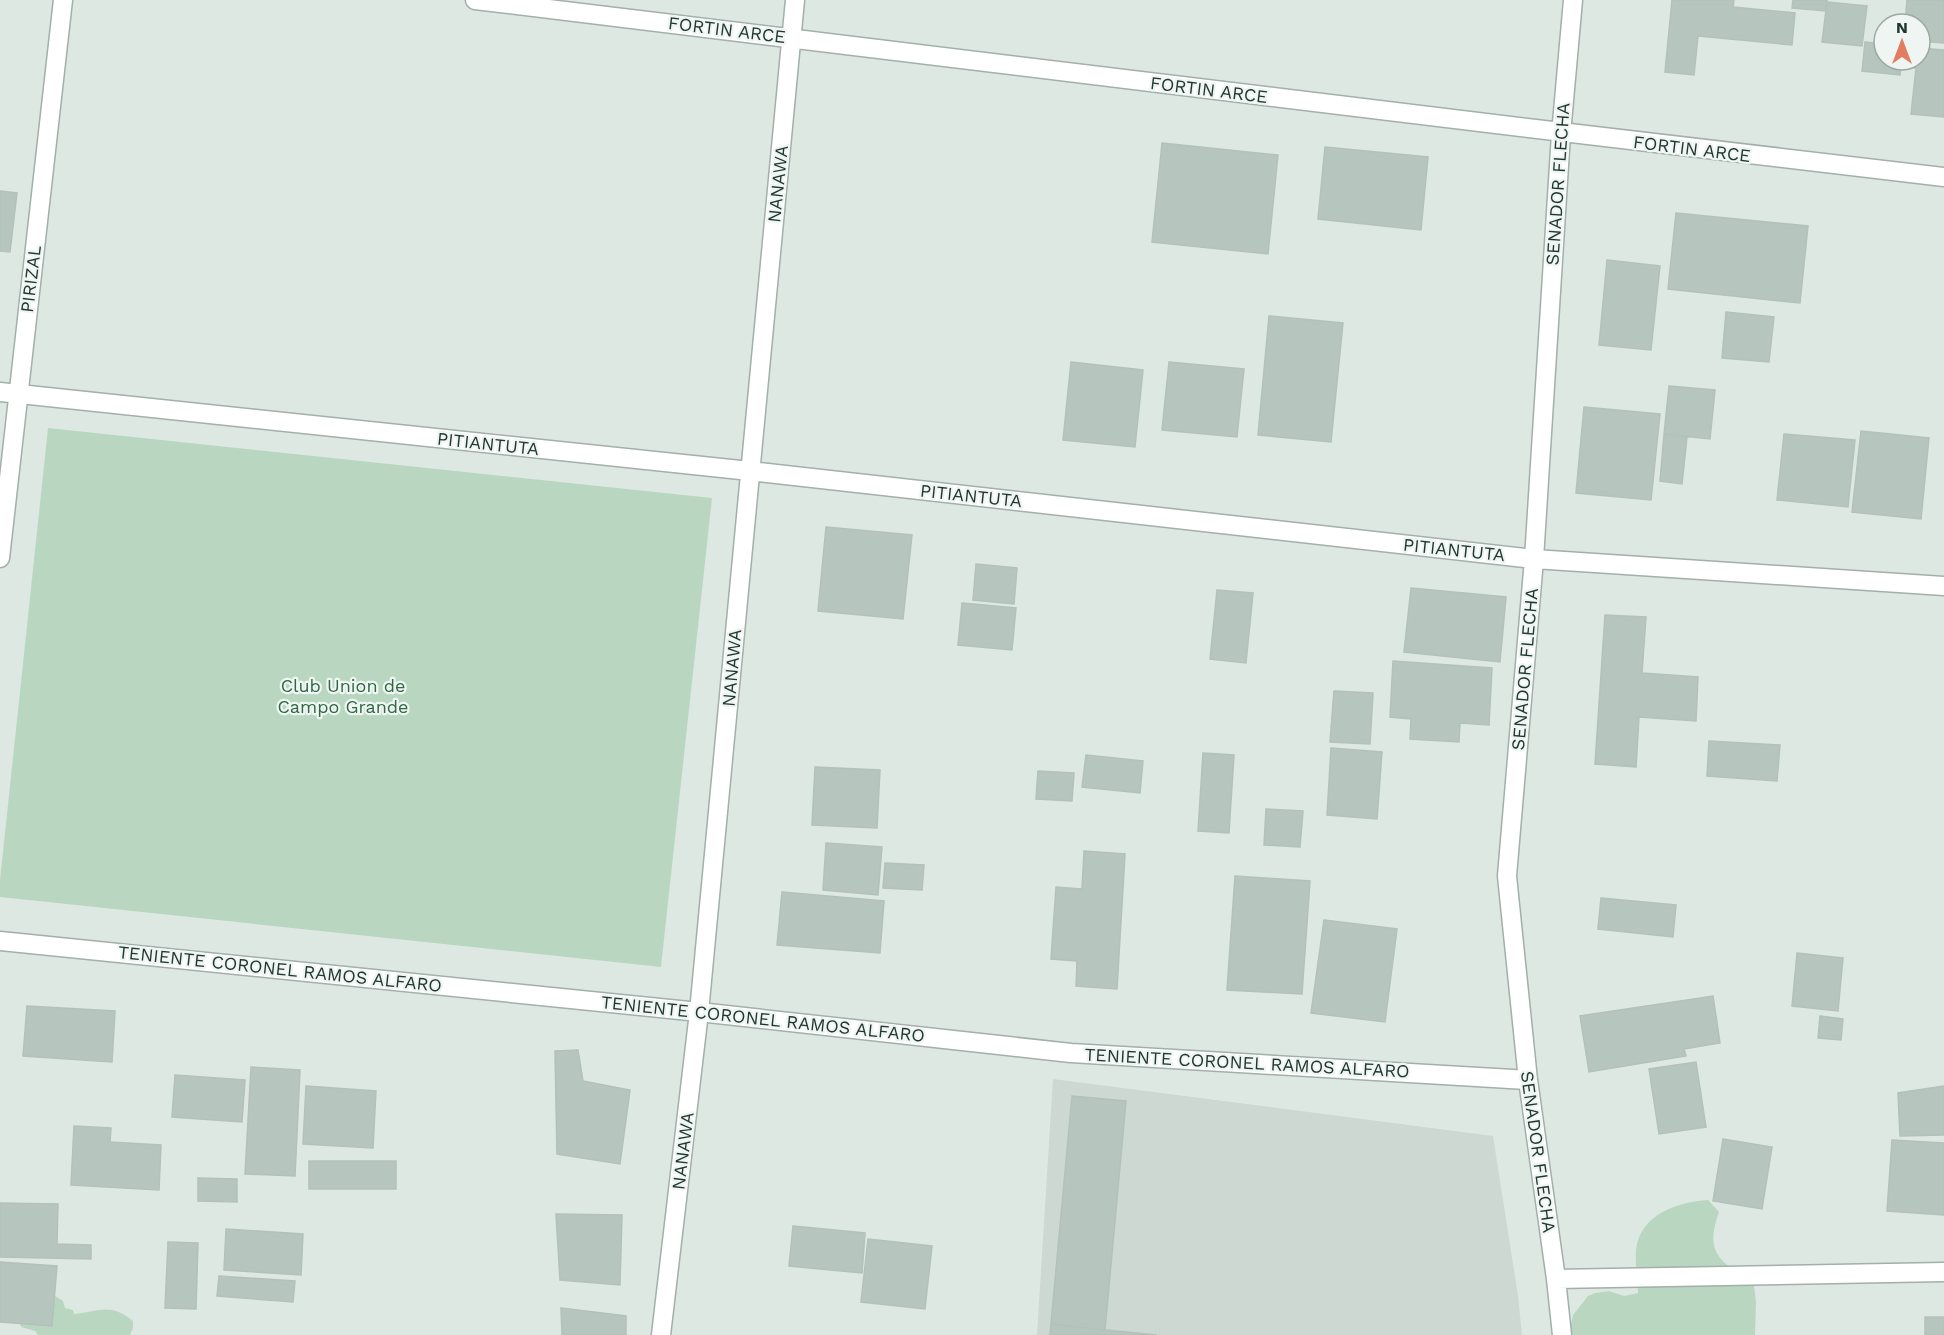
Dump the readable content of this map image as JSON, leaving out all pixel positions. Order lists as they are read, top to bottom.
{
  "streets": {
    "street": [
      "FORTIN ARCE",
      "NANAWA",
      "SENADOR FLECHA",
      "PIRIZAL",
      "PITIANTUTA",
      "TENIENTE CORONEL RAMOS ALFARO"
    ]
  },
  "crossings": [
    ["FORTIN ARCE", "NANAWA"],
    ["FORTIN ARCE", "SENADOR FLECHA"],
    ["NANAWA", "PITIANTUTA"],
    ["NANAWA", "TENIENTE CORONEL RAMOS ALFARO"],
    ["SENADOR FLECHA", "PITIANTUTA"],
    ["SENADOR FLECHA", "TENIENTE CORONEL RAMOS ALFARO"],
    ["PIRIZAL", "PITIANTUTA"]
  ],
  "parks": ["Club Union de Campo Grande"],
  "north": "top"
}
